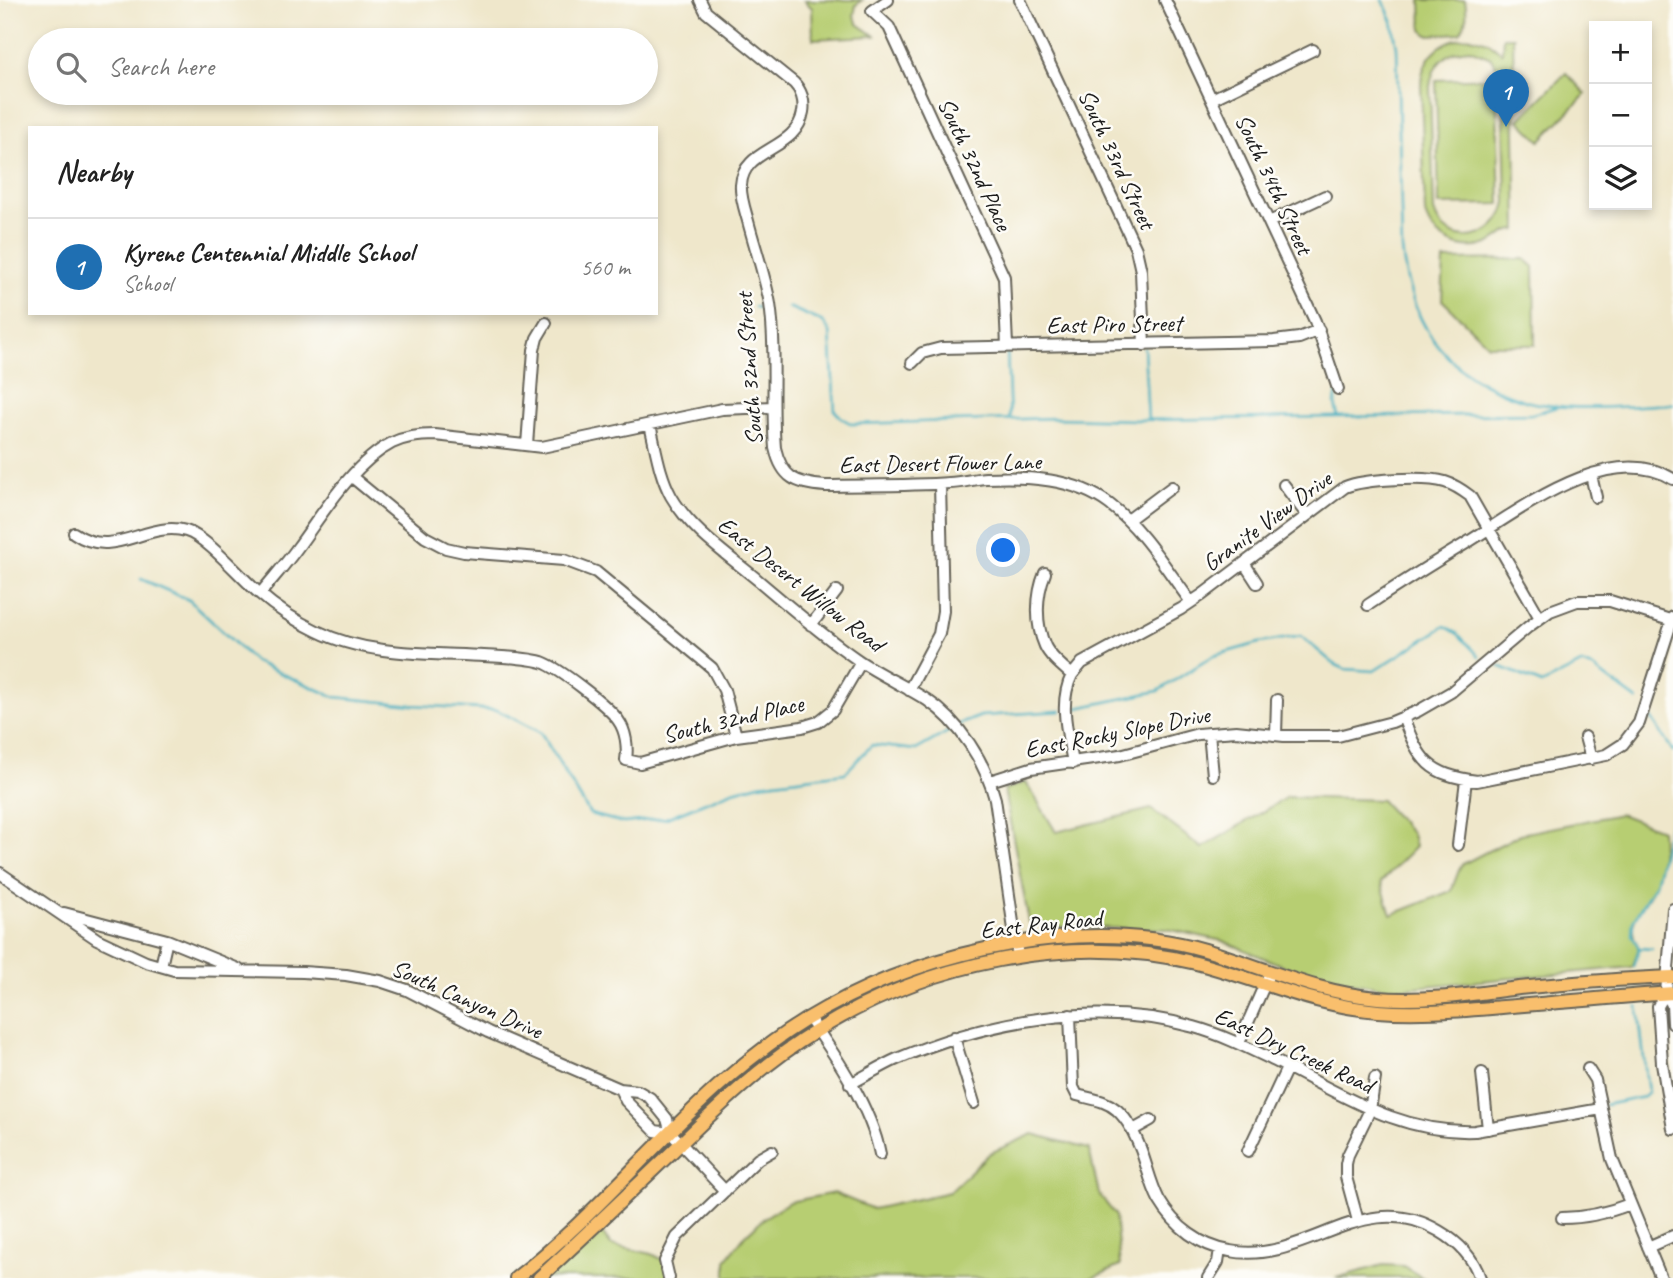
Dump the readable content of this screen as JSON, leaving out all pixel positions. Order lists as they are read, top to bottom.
{
  "streets": {
    "main road": ["East Ray Road"],
    "street": [
      "South 33rd Street",
      "South 32nd Place",
      "South 34th Street",
      "East Piro Street",
      "South 32nd Street",
      "East Desert Flower Lane",
      "Granite View Drive",
      "East Desert Willow Road",
      "East Rocky Slope Drive",
      "South Canyon Drive",
      "East Dry Creek Road"
    ]
  },
  "crossings": [
    ["South 33rd Street", "East Piro Street"],
    ["South 32nd Place", "East Piro Street"],
    ["South 32nd Place", "East Desert Willow Road"],
    ["South 34th Street", "East Piro Street"],
    ["South 32nd Street", "East Desert Flower Lane"],
    ["Granite View Drive", "East Rocky Slope Drive"],
    ["East Desert Willow Road", "East Rocky Slope Drive"],
    ["East Ray Road", "South Canyon Drive"]
  ],
  "page": {
    "map_buttons": ["+", "−"],
    "search": "Search here",
    "pins": "1",
    "heading": "Nearby",
    "list": [
      {
        "mark": "1",
        "name": "Kyrene Centennial Middle School",
        "note": "School",
        "value": "560 m"
      }
    ]
  }
}
